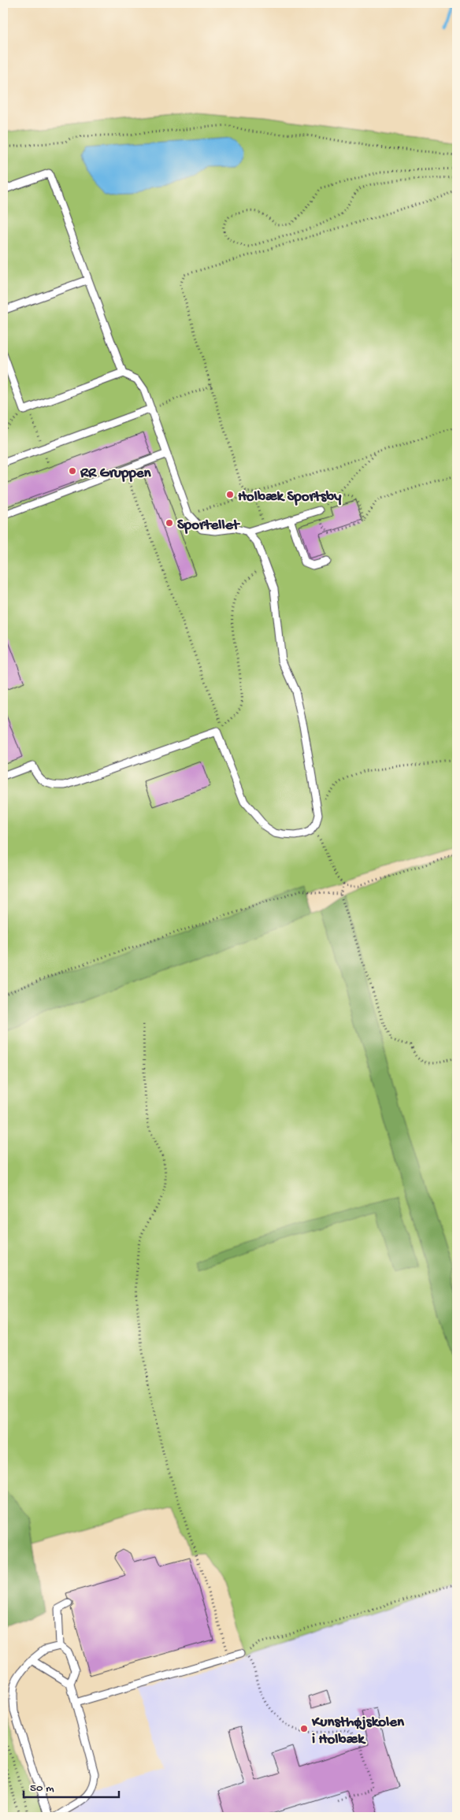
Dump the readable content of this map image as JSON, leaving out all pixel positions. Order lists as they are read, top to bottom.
{
  "places": [
    "RR Gruppen",
    "Holbæk Sportsby",
    "Sportellet",
    "Kunsthøjskolen i Holbæk"
  ],
  "scale_bar": "50 m"
}
